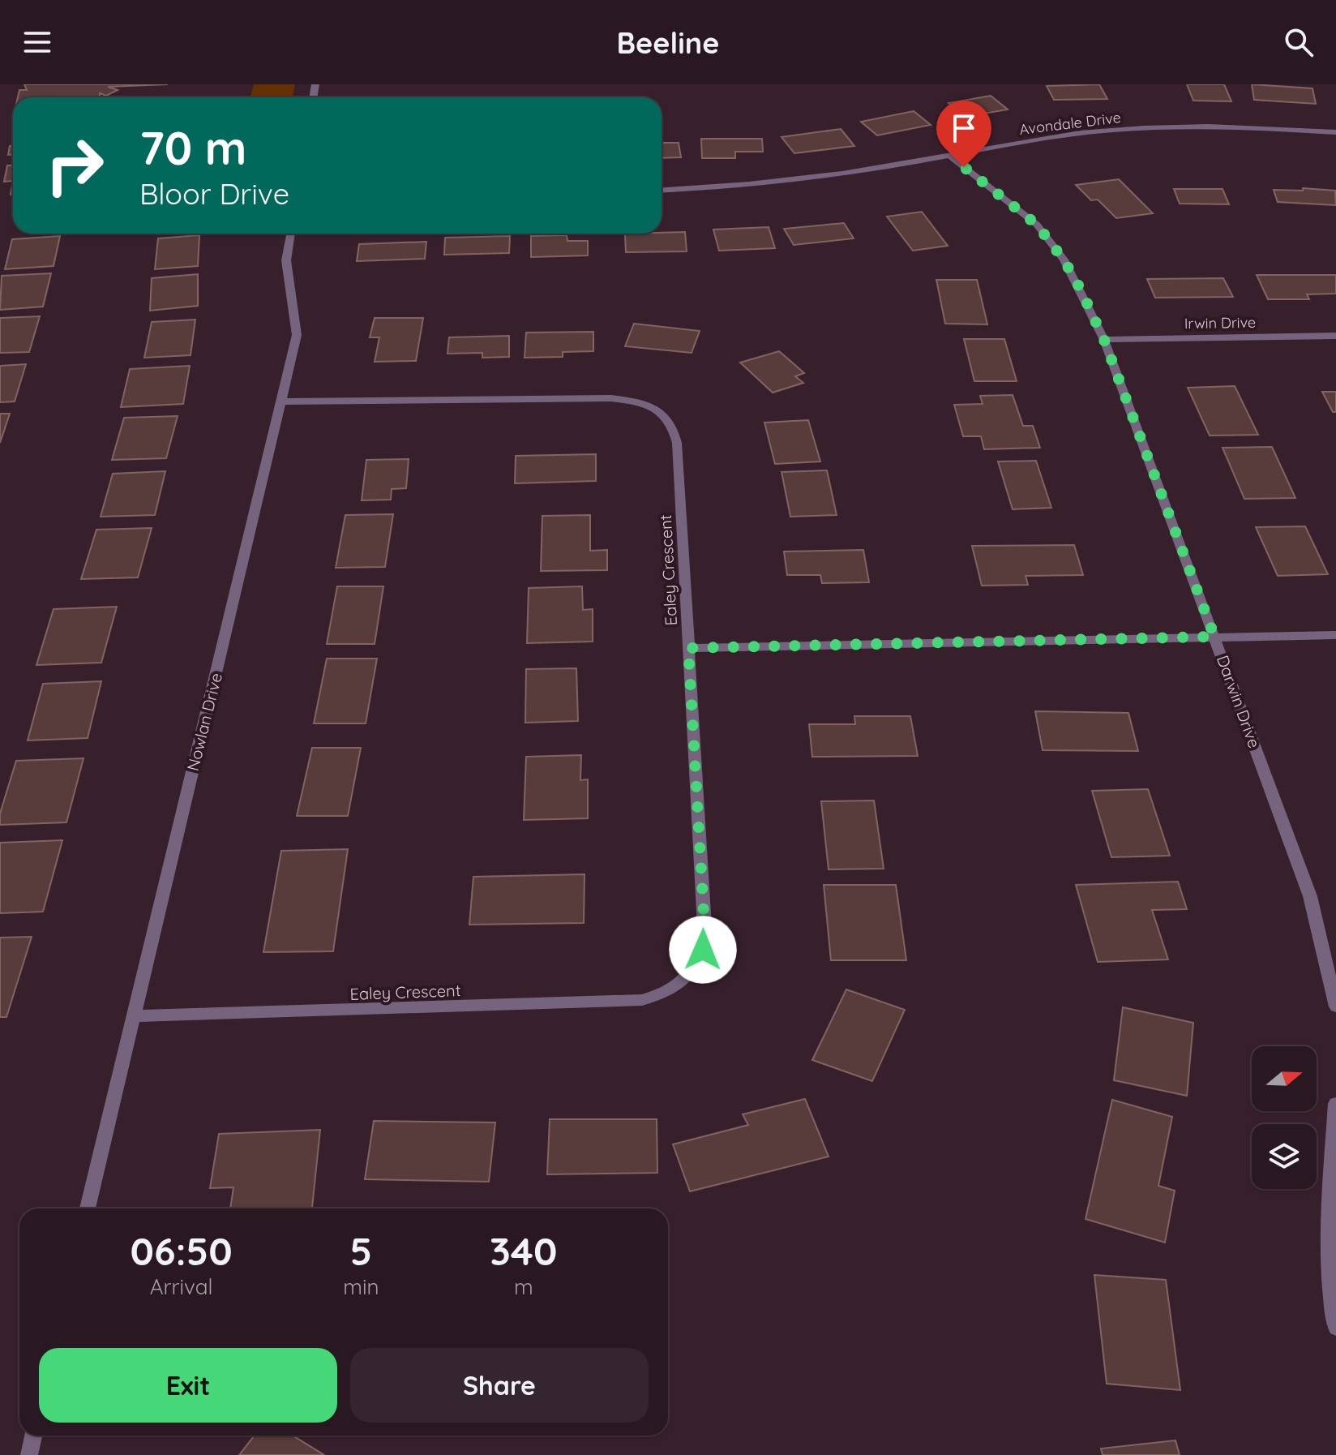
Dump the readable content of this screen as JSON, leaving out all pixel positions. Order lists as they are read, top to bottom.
{
  "streets": {
    "street": [
      "Avondale Drive",
      "Irwin Drive",
      "Ealey Crescent",
      "Darwin Drive",
      "Nowlan Drive"
    ]
  },
  "crossings": [
    ["Avondale Drive", "Darwin Drive"],
    ["Irwin Drive", "Darwin Drive"],
    ["Ealey Crescent", "Nowlan Drive"]
  ],
  "north": "right",
  "page": {
    "header": "Beeline",
    "turn": ["70 m", "Bloor Drive"],
    "eta": [
      "06:50",
      "Arrival",
      "5",
      "min",
      "340",
      "m"
    ],
    "buttons": ["Exit", "Share"]
  }
}
